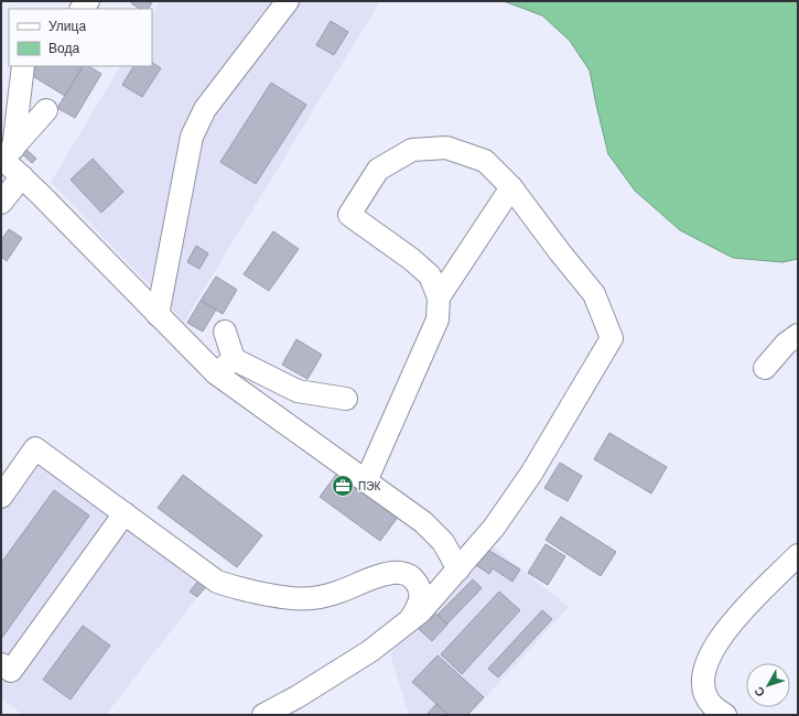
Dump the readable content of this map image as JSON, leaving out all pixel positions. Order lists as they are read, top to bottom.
{
  "places": {
    "office": ["ПЭК"]
  },
  "legend": ["Улица", "Вода"],
  "north": "bottom left"
}
